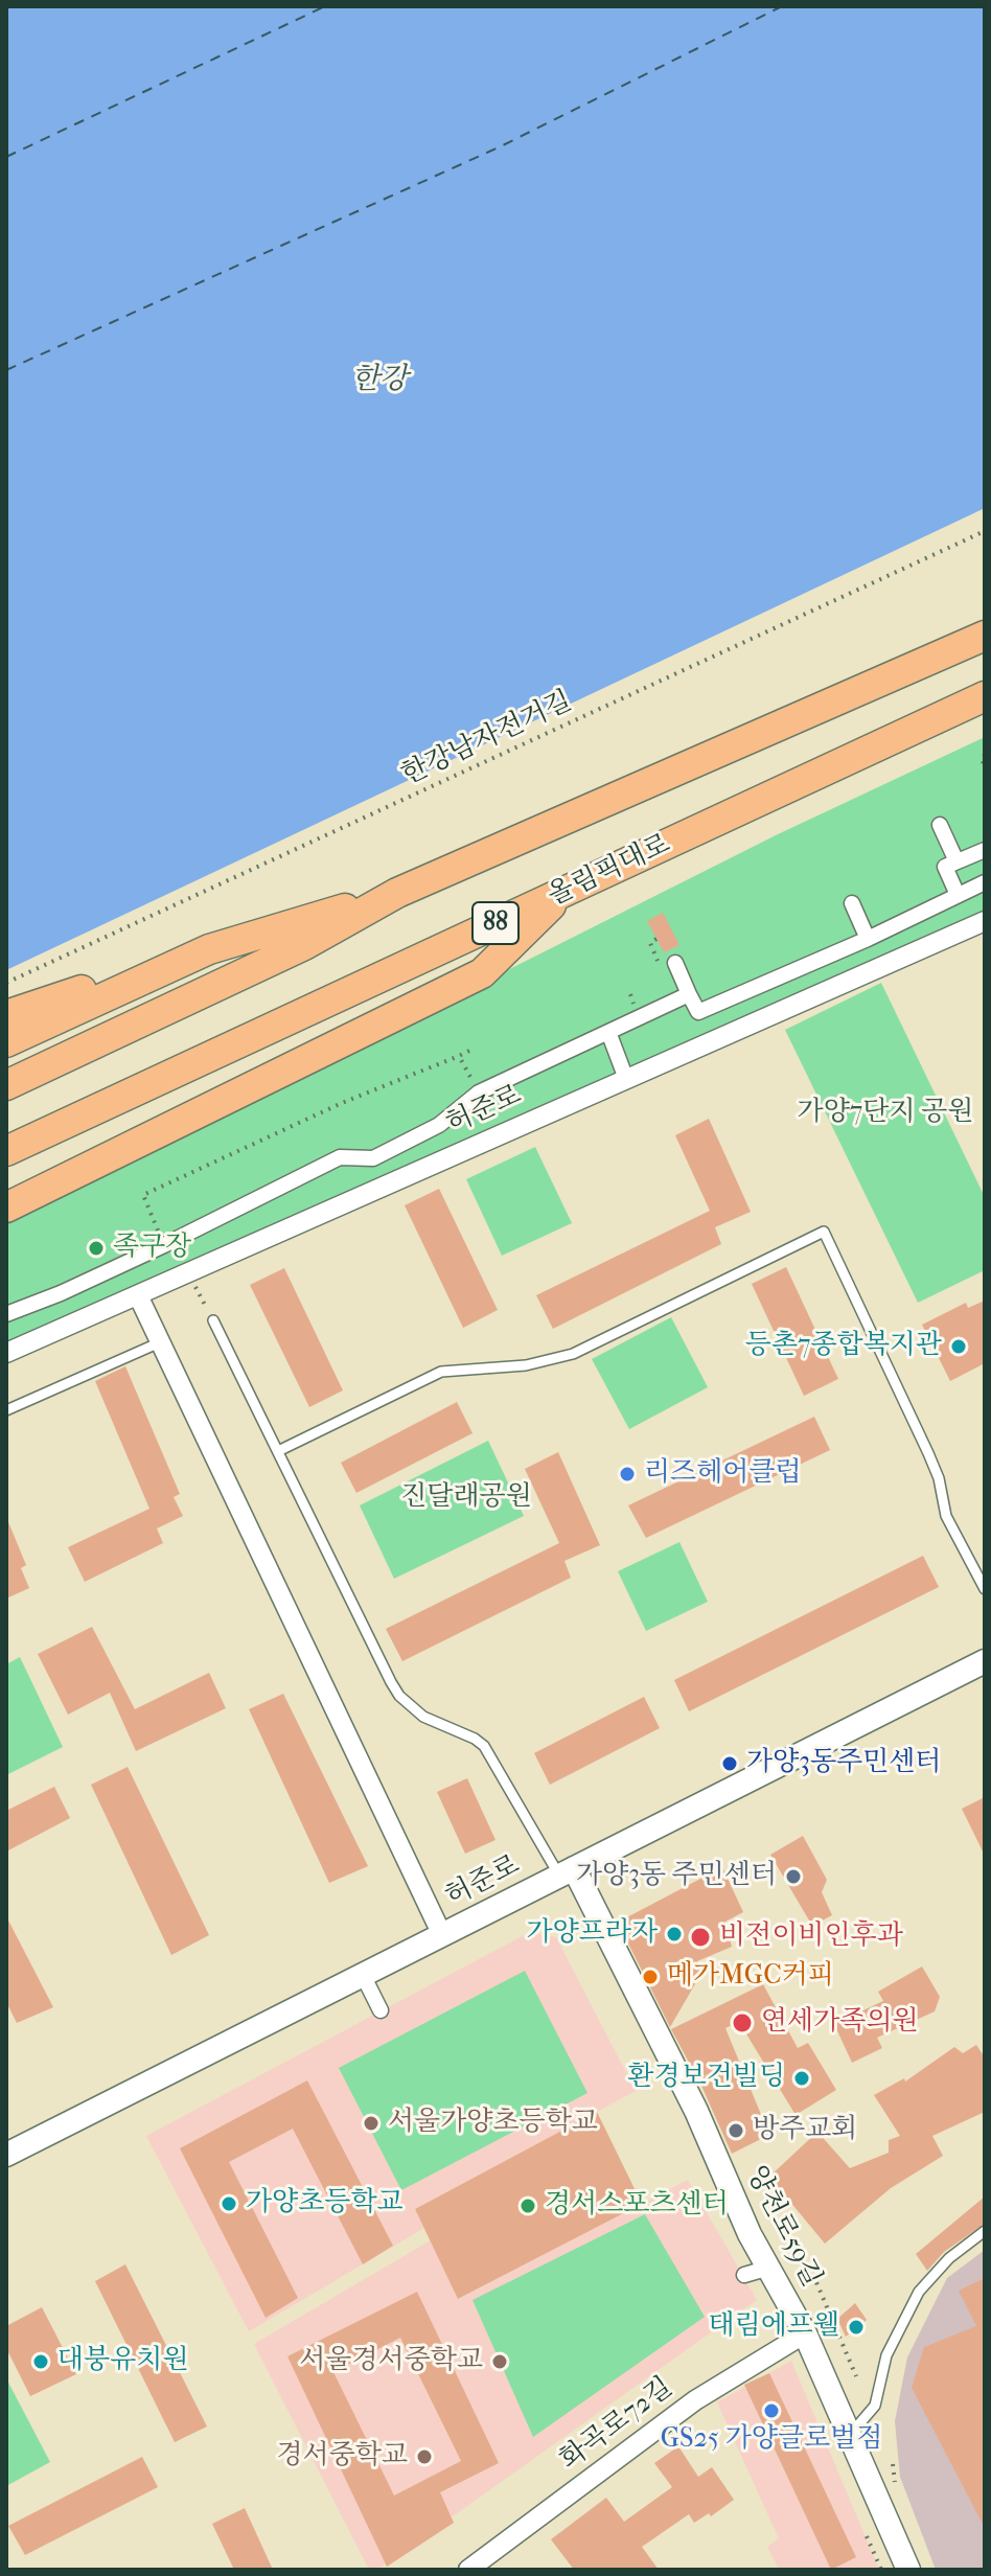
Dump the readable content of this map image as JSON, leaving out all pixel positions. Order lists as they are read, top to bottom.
{
  "streets": {
    "highway": ["올림픽대로", "88"],
    "street": ["허준로", "양천로59길", "화곡로72길"],
    "path": ["한강남자전거길"]
  },
  "crossings": [
    ["허준로", "양천로59길"],
    ["양천로59길", "화곡로72길"]
  ],
  "water": ["한강"],
  "parks": ["가양7단지 공원", "진달래공원"],
  "places": [
    "족구장",
    "등촌7종합복지관",
    "리즈헤어클럽",
    "가양3동주민센터",
    "가양3동 주민센터",
    "가양프라자",
    "비전이비인후과",
    "메가MGC커피",
    "연세가족의원",
    "환경보건빌딩",
    "서울가양초등학교",
    "방주교회",
    "가양초등학교",
    "경서스포츠센터",
    "태림에프웰",
    "대붕유치원",
    "서울경서중학교",
    "GS25 가양글로벌점",
    "경서중학교"
  ]
}
